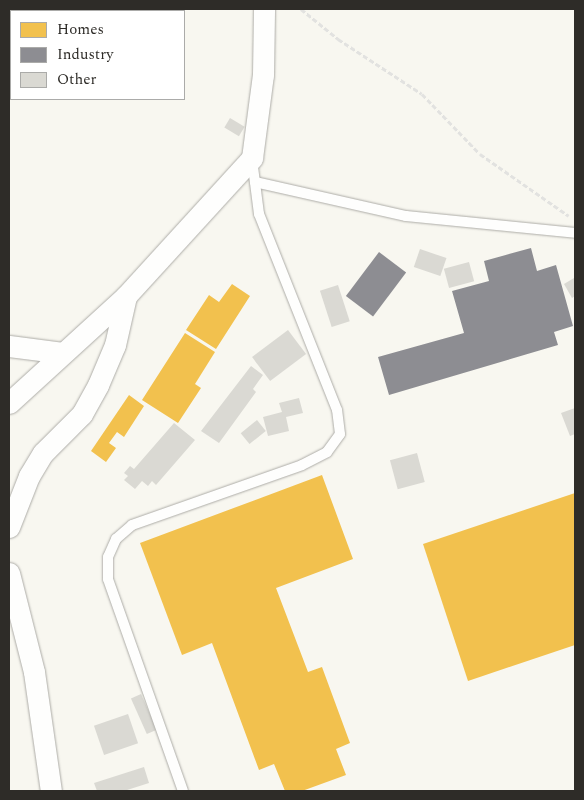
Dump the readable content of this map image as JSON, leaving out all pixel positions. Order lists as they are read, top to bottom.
{
  "legend": ["Homes", "Industry", "Other"]
}
